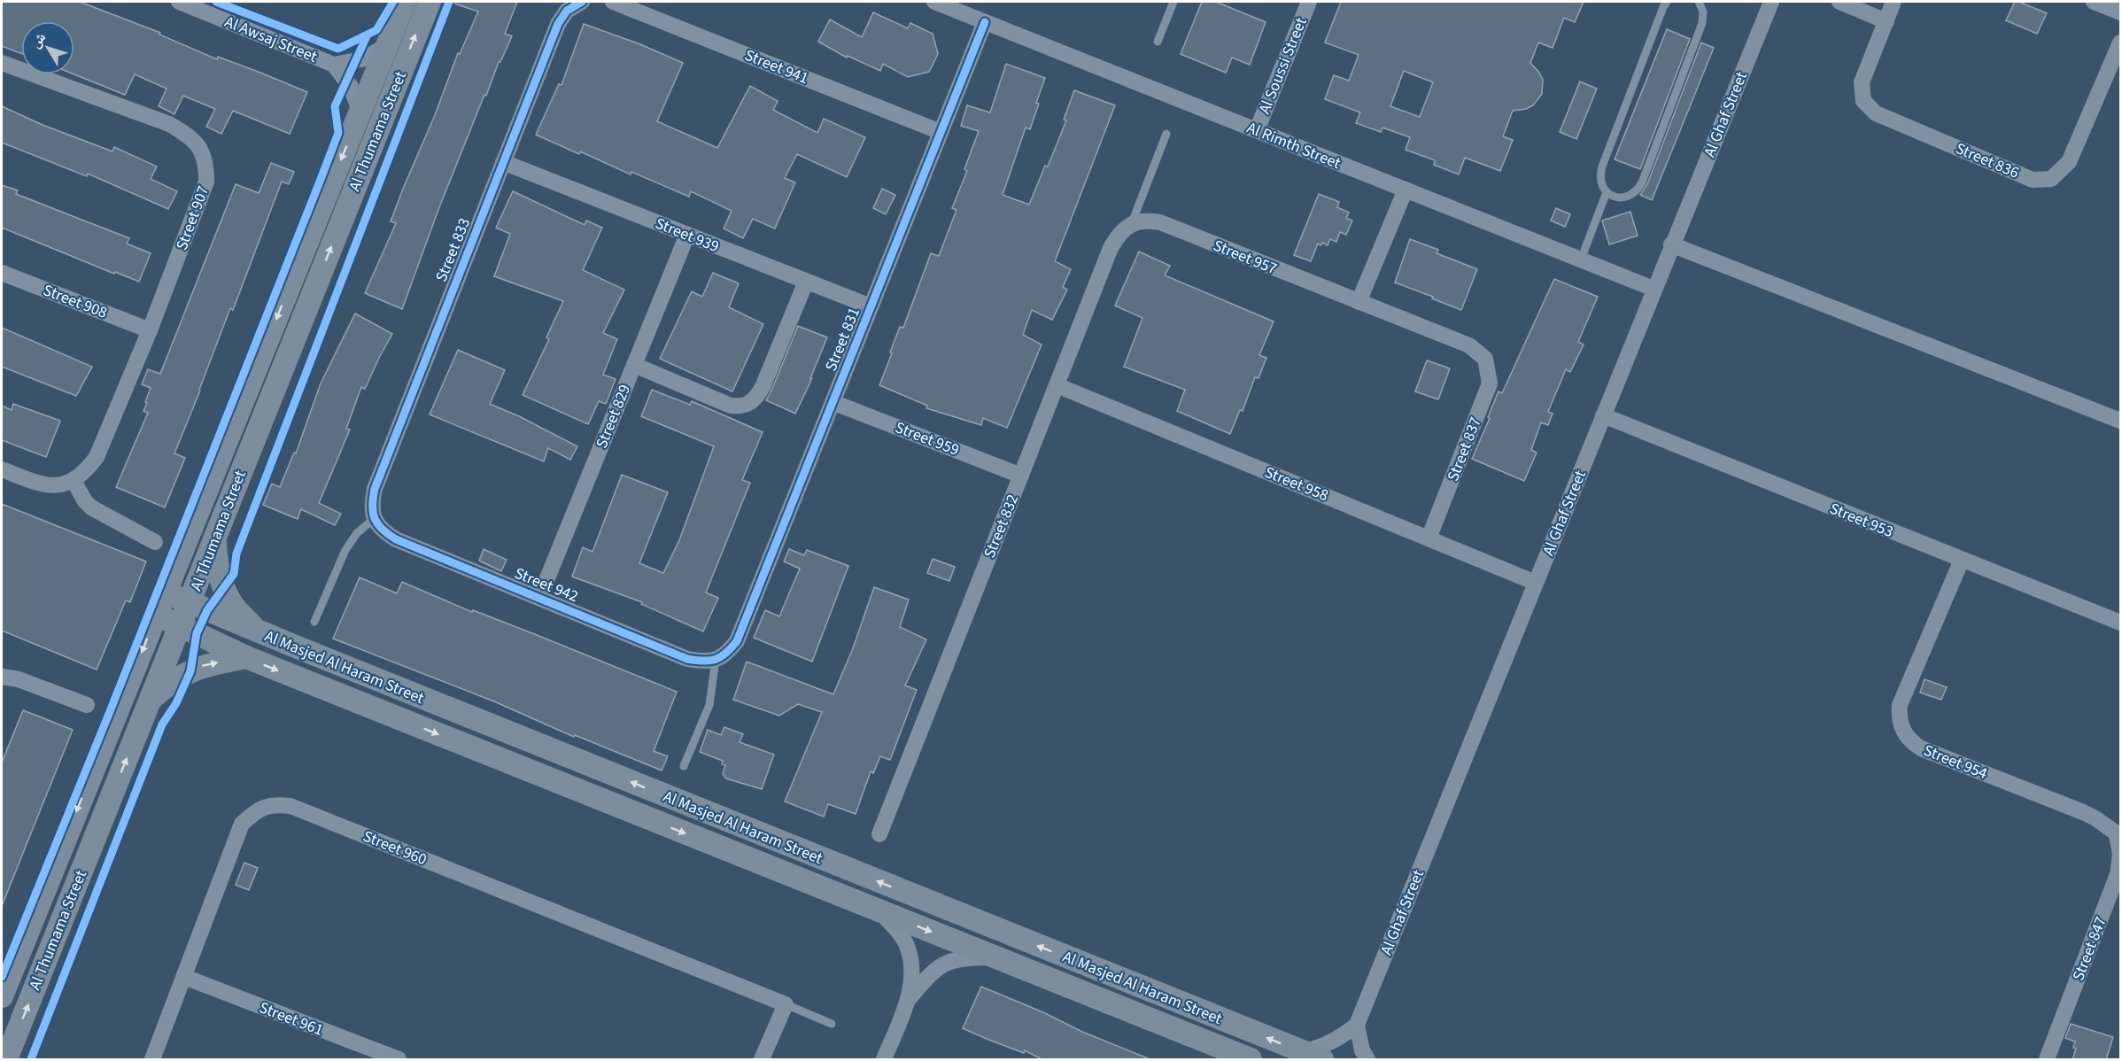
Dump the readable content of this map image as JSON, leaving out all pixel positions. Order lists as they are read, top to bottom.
{
  "streets": {
    "street": [
      "Al Awsaj Street",
      "Al Soussi Street",
      "Street 941",
      "Al Ghaf Street",
      "Al Thumama Street",
      "Al Rimth Street",
      "Street 836",
      "Street 907",
      "Street 939",
      "Street 833",
      "Street 957",
      "Street 908",
      "Street 831",
      "Street 829",
      "Street 959",
      "Street 837",
      "Street 958",
      "Street 953",
      "Street 832",
      "Street 942",
      "Al Masjed Al Haram Street",
      "Street 954",
      "Street 960",
      "Street 847",
      "Street 961"
    ]
  },
  "crossings": [
    ["Al Awsaj Street", "Al Thumama Street"],
    ["Al Soussi Street", "Al Rimth Street"],
    ["Street 941", "Street 831"],
    ["Al Ghaf Street", "Al Rimth Street"],
    ["Al Ghaf Street", "Street 958"],
    ["Al Ghaf Street", "Street 953"],
    ["Al Thumama Street", "Al Masjed Al Haram Street"],
    ["Al Rimth Street", "Street 831"],
    ["Street 907", "Street 908"],
    ["Street 939", "Street 833"],
    ["Street 939", "Street 831"],
    ["Street 939", "Street 829"],
    ["Street 833", "Street 942"],
    ["Street 957", "Street 837"],
    ["Street 957", "Street 832"],
    ["Street 831", "Street 959"],
    ["Street 831", "Street 942"],
    ["Street 829", "Street 942"],
    ["Street 959", "Street 832"],
    ["Street 837", "Street 958"],
    ["Street 958", "Street 832"],
    ["Street 953", "Street 954"],
    ["Street 954", "Street 847"],
    ["Street 960", "Street 961"]
  ],
  "north": "top left"
}
